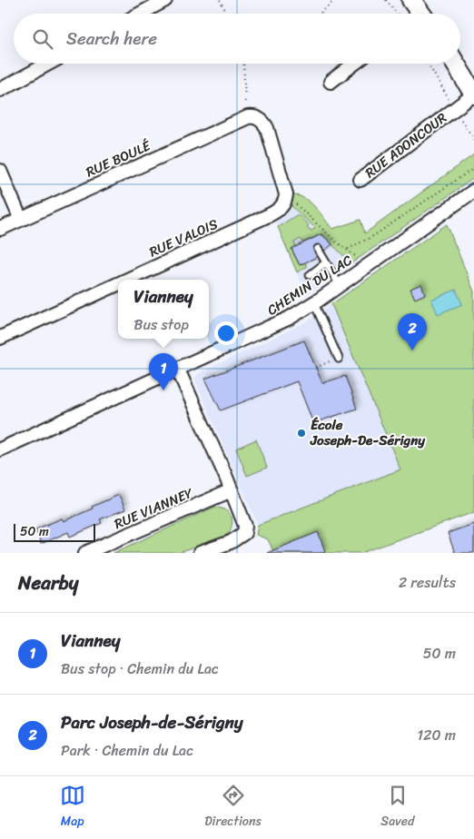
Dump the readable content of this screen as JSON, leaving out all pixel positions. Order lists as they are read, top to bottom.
{
  "streets": {
    "street": [
      "RUE ADONCOUR",
      "RUE BOULÉ",
      "RUE VALOIS",
      "CHEMIN DU LAC",
      "RUE VIANNEY"
    ]
  },
  "crossings": [
    ["RUE BOULÉ", "RUE VALOIS"]
  ],
  "places": ["École Joseph-De-Sérigny"],
  "scale_bar": "50 m",
  "page": {
    "search": "Search here",
    "popup": ["Vianney", "Bus stop"],
    "pins": ["2", "1"],
    "scale": "50 m",
    "heading": ["Nearby", "2 results"],
    "list": [
      {
        "mark": "1",
        "name": "Vianney",
        "note": "Bus stop · Chemin du Lac",
        "value": "50 m"
      },
      {
        "mark": "2",
        "name": "Parc Joseph-de-Sérigny",
        "note": "Park · Chemin du Lac",
        "value": "120 m"
      }
    ],
    "nav": ["Map", "Directions", "Saved"]
  }
}
